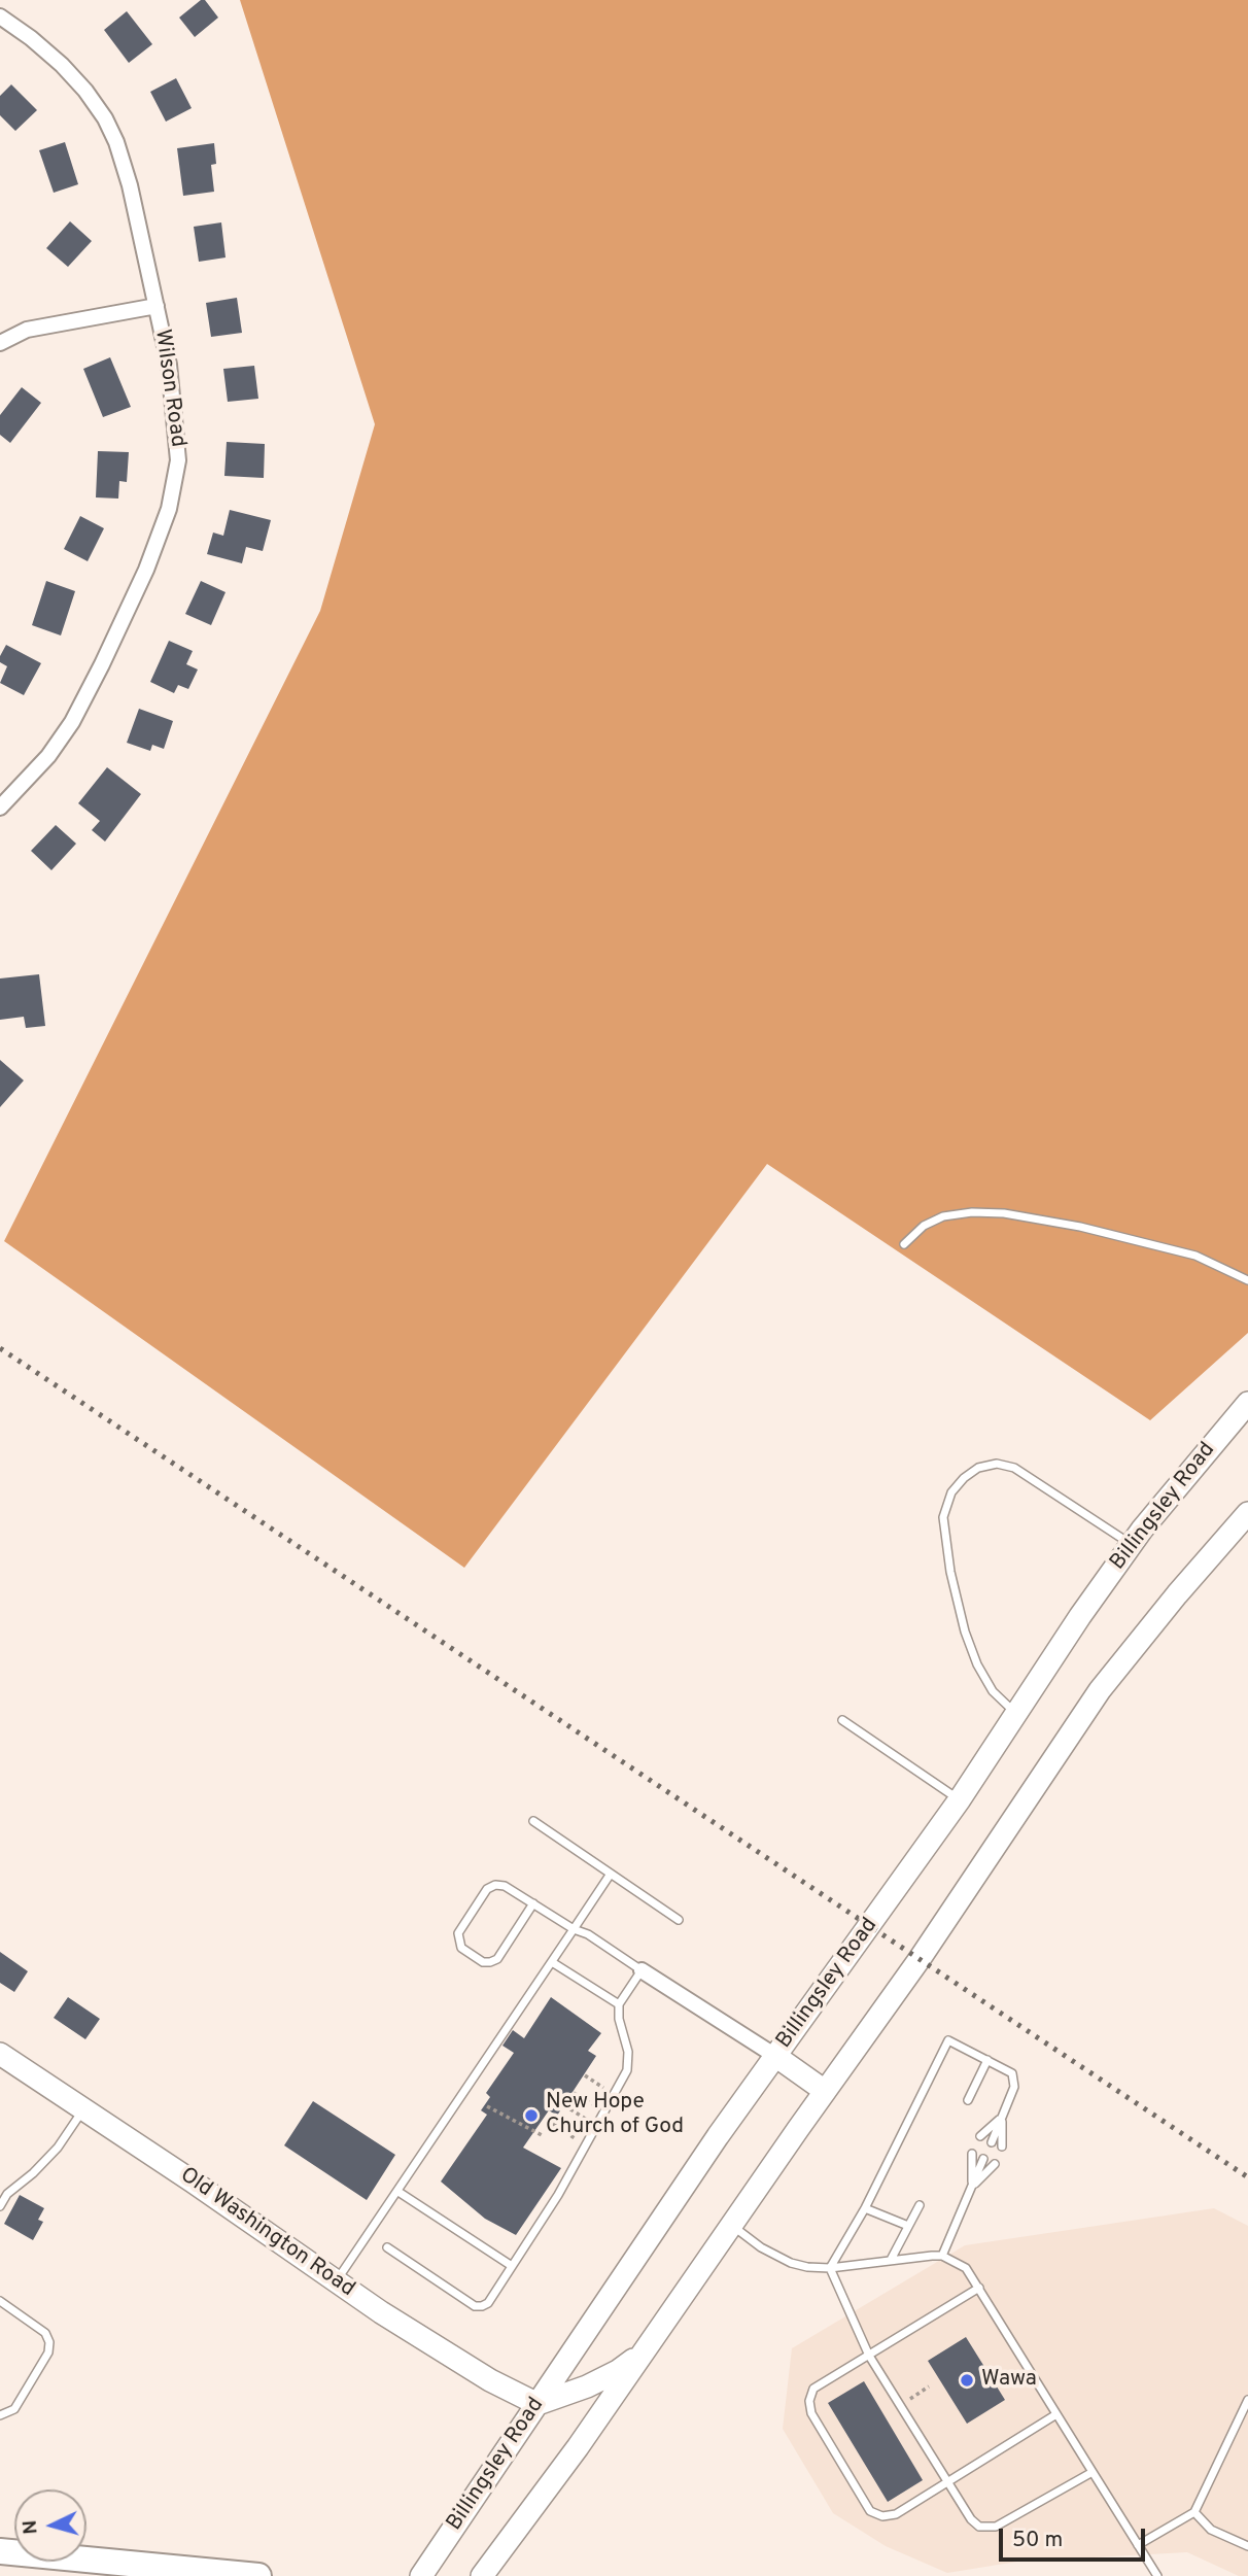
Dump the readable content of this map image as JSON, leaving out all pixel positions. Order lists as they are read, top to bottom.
{
  "streets": {
    "main road": ["Billingsley Road", "Old Washington Road"],
    "street": ["Wilson Road"]
  },
  "crossings": [
    ["Billingsley Road", "Old Washington Road"]
  ],
  "places": ["New Hope Church of God", "Wawa"],
  "scale_bar": "50 m",
  "north": "left"
}
